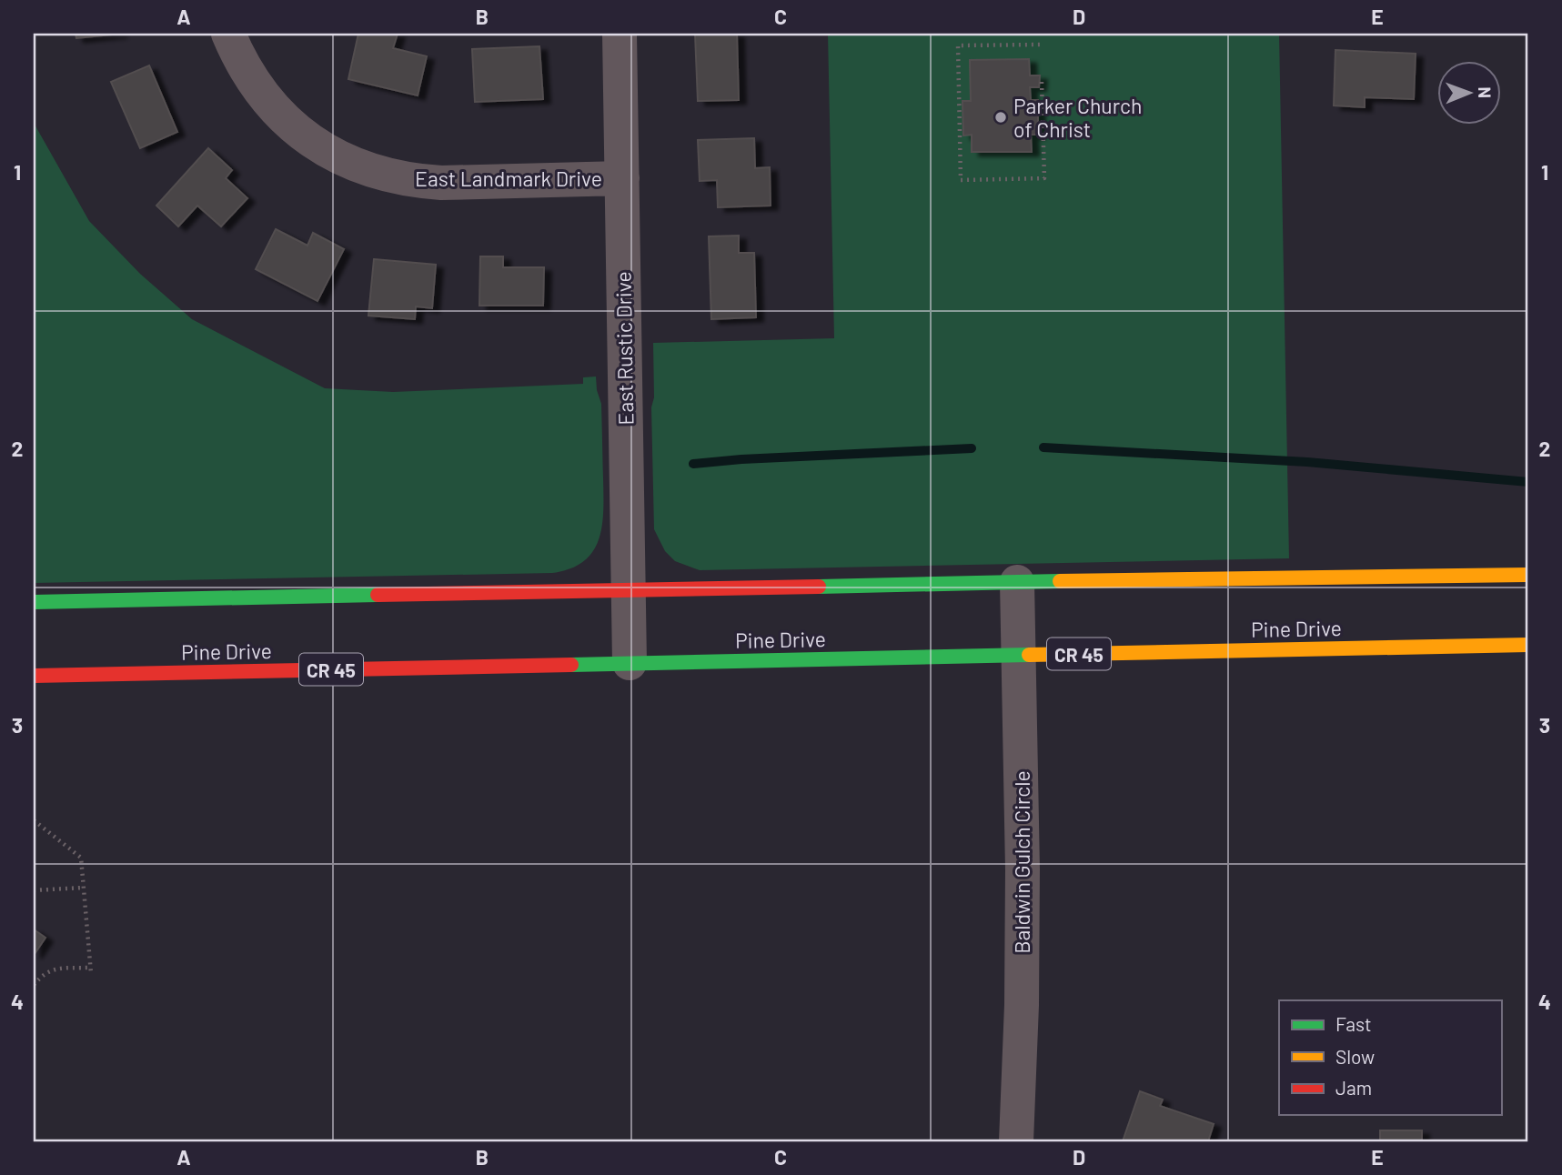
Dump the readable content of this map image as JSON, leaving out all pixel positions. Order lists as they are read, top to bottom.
{
  "streets": {
    "main road": ["Pine Drive", "CR 45"],
    "street": ["East Landmark Drive", "East Rustic Drive", "Baldwin Gulch Circle"]
  },
  "crossings": [
    ["East Landmark Drive", "East Rustic Drive"],
    ["East Rustic Drive", "Pine Drive"],
    ["Pine Drive", "Baldwin Gulch Circle"]
  ],
  "places": ["Parker Church of Christ"],
  "legend": ["Fast", "Slow", "Jam"],
  "north": "right",
  "grid": {
    "columns": [
      "A",
      "B",
      "C",
      "D",
      "E"
    ],
    "rows": [
      "1",
      "2",
      "3",
      "4"
    ]
  }
}
